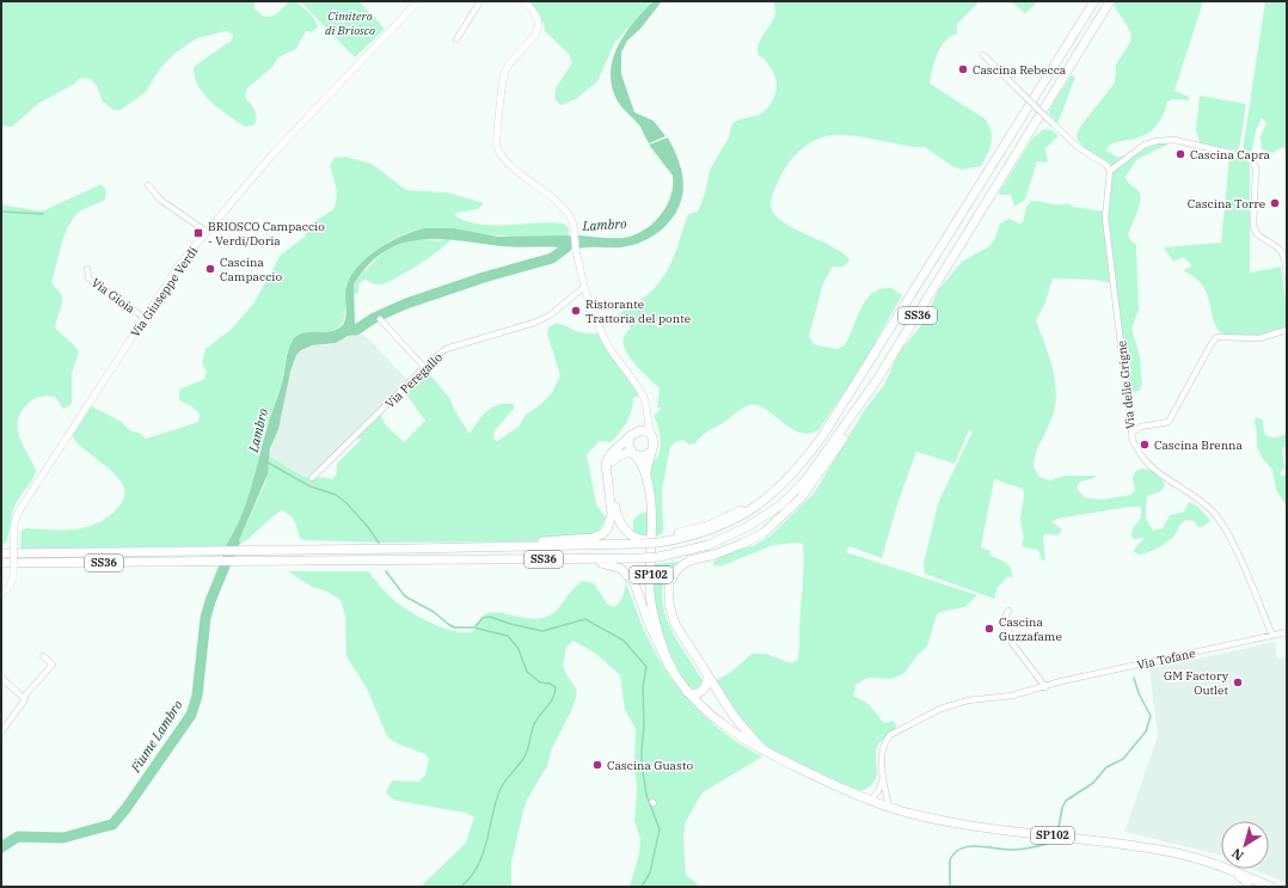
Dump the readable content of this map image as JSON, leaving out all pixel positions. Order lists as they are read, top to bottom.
{
  "streets": {
    "main road": ["SS36", "SP102"],
    "street": [
      "Via Giuseppe Verdi",
      "Via Gioia",
      "Via Peregallo",
      "Via delle Grigne",
      "Via Tofane"
    ]
  },
  "crossings": [
    ["Via Giuseppe Verdi", "Via Gioia"],
    ["Via delle Grigne", "Via Tofane"],
    ["SP102", "Via Tofane"]
  ],
  "water": ["Lambro", "Fiume Lambro"],
  "parks": ["Cimitero di Briosco"],
  "places": {
    "other": [
      "Cascina Rebecca",
      "Cascina Capra",
      "Cascina Torre",
      "Cascina Campaccio",
      "Ristorante Trattoria del ponte",
      "Cascina Brenna",
      "Cascina Guzzafame",
      "GM Factory Outlet",
      "Cascina Guasto"
    ],
    "transit": ["BRIOSCO Campaccio - Verdi/Doria"]
  },
  "north": "bottom left"
}
